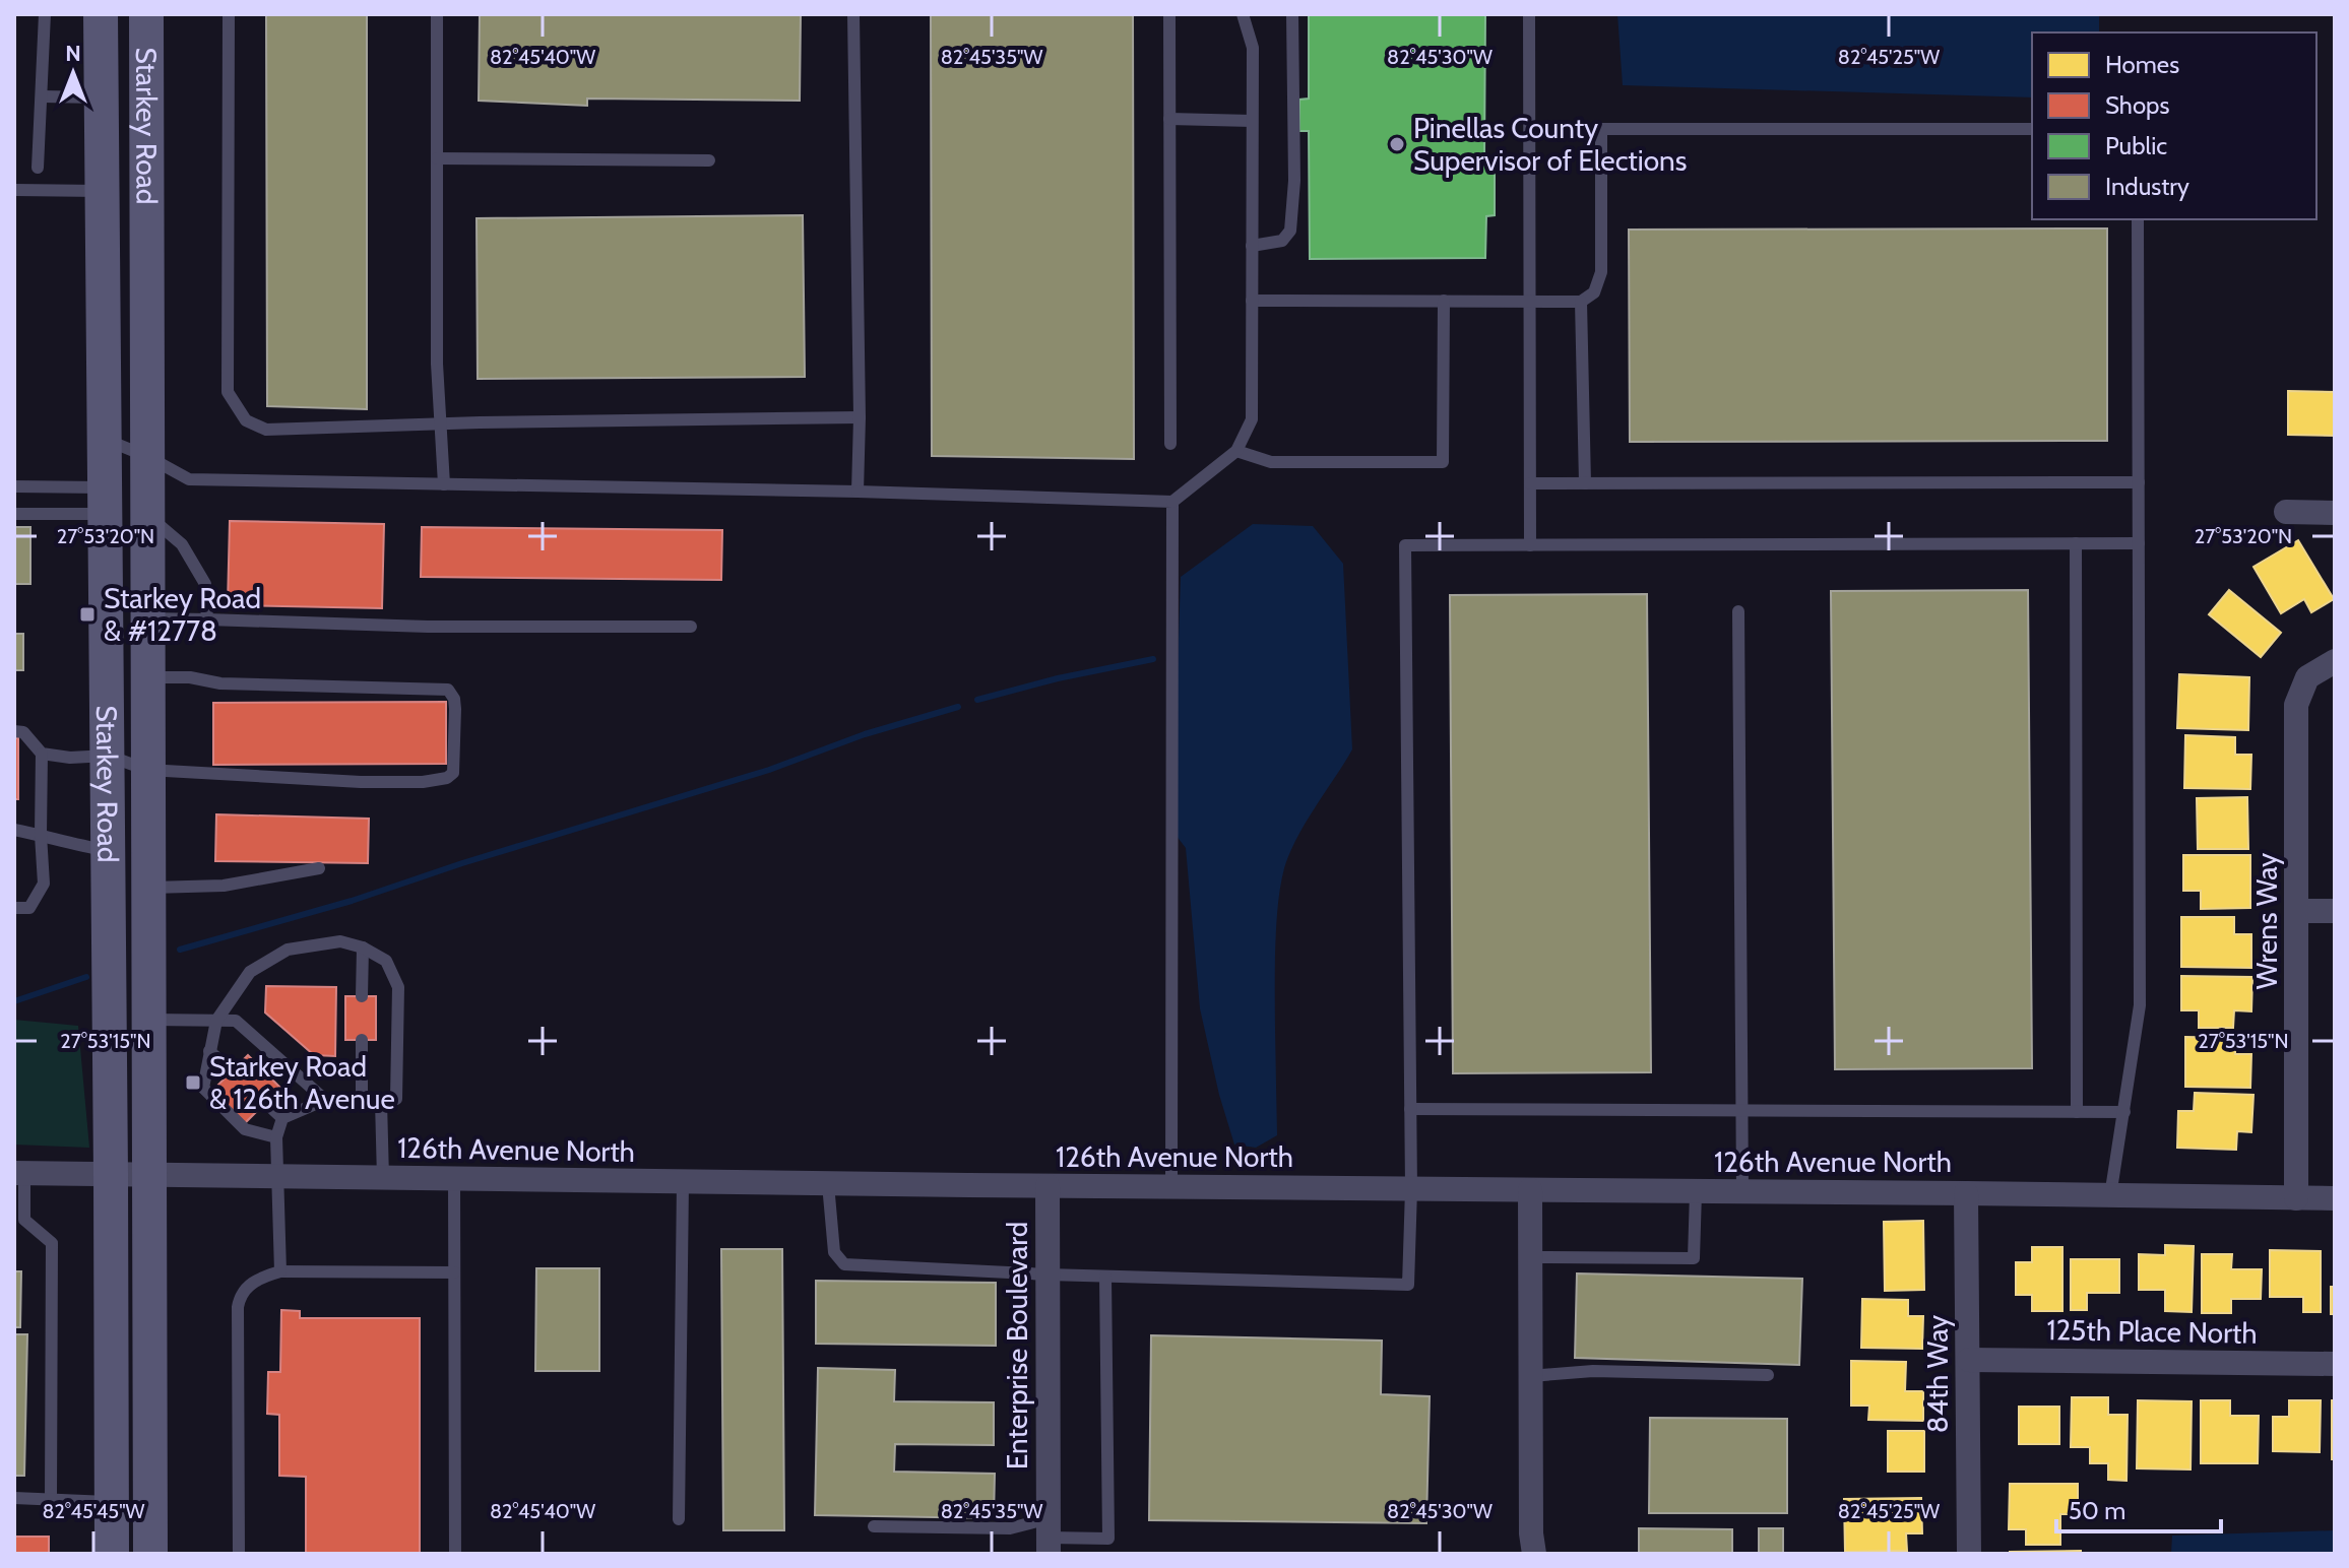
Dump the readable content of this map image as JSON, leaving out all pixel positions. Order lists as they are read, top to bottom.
{
  "streets": {
    "main road": ["Starkey Road"],
    "street": [
      "Wrens Way",
      "126th Avenue North",
      "125th Place North",
      "Enterprise Boulevard",
      "84th Way"
    ]
  },
  "crossings": [
    ["Starkey Road", "126th Avenue North"],
    ["Wrens Way", "126th Avenue North"],
    ["126th Avenue North", "Enterprise Boulevard"],
    ["126th Avenue North", "84th Way"],
    ["125th Place North", "84th Way"]
  ],
  "places": {
    "other": ["Pinellas County Supervisor of Elections"],
    "transit": ["Starkey Road & #12778", "Starkey Road & 126th Avenue"]
  },
  "legend": [
    "Homes",
    "Shops",
    "Public",
    "Industry"
  ],
  "scale_bar": "50 m",
  "north": "top",
  "coordinates": [
    "82°45'40\"W",
    "82°45'35\"W",
    "82°45'30\"W",
    "82°45'25\"W",
    "27°53'20\"N",
    "27°53'15\"N",
    "82°45'45\"W"
  ]
}
